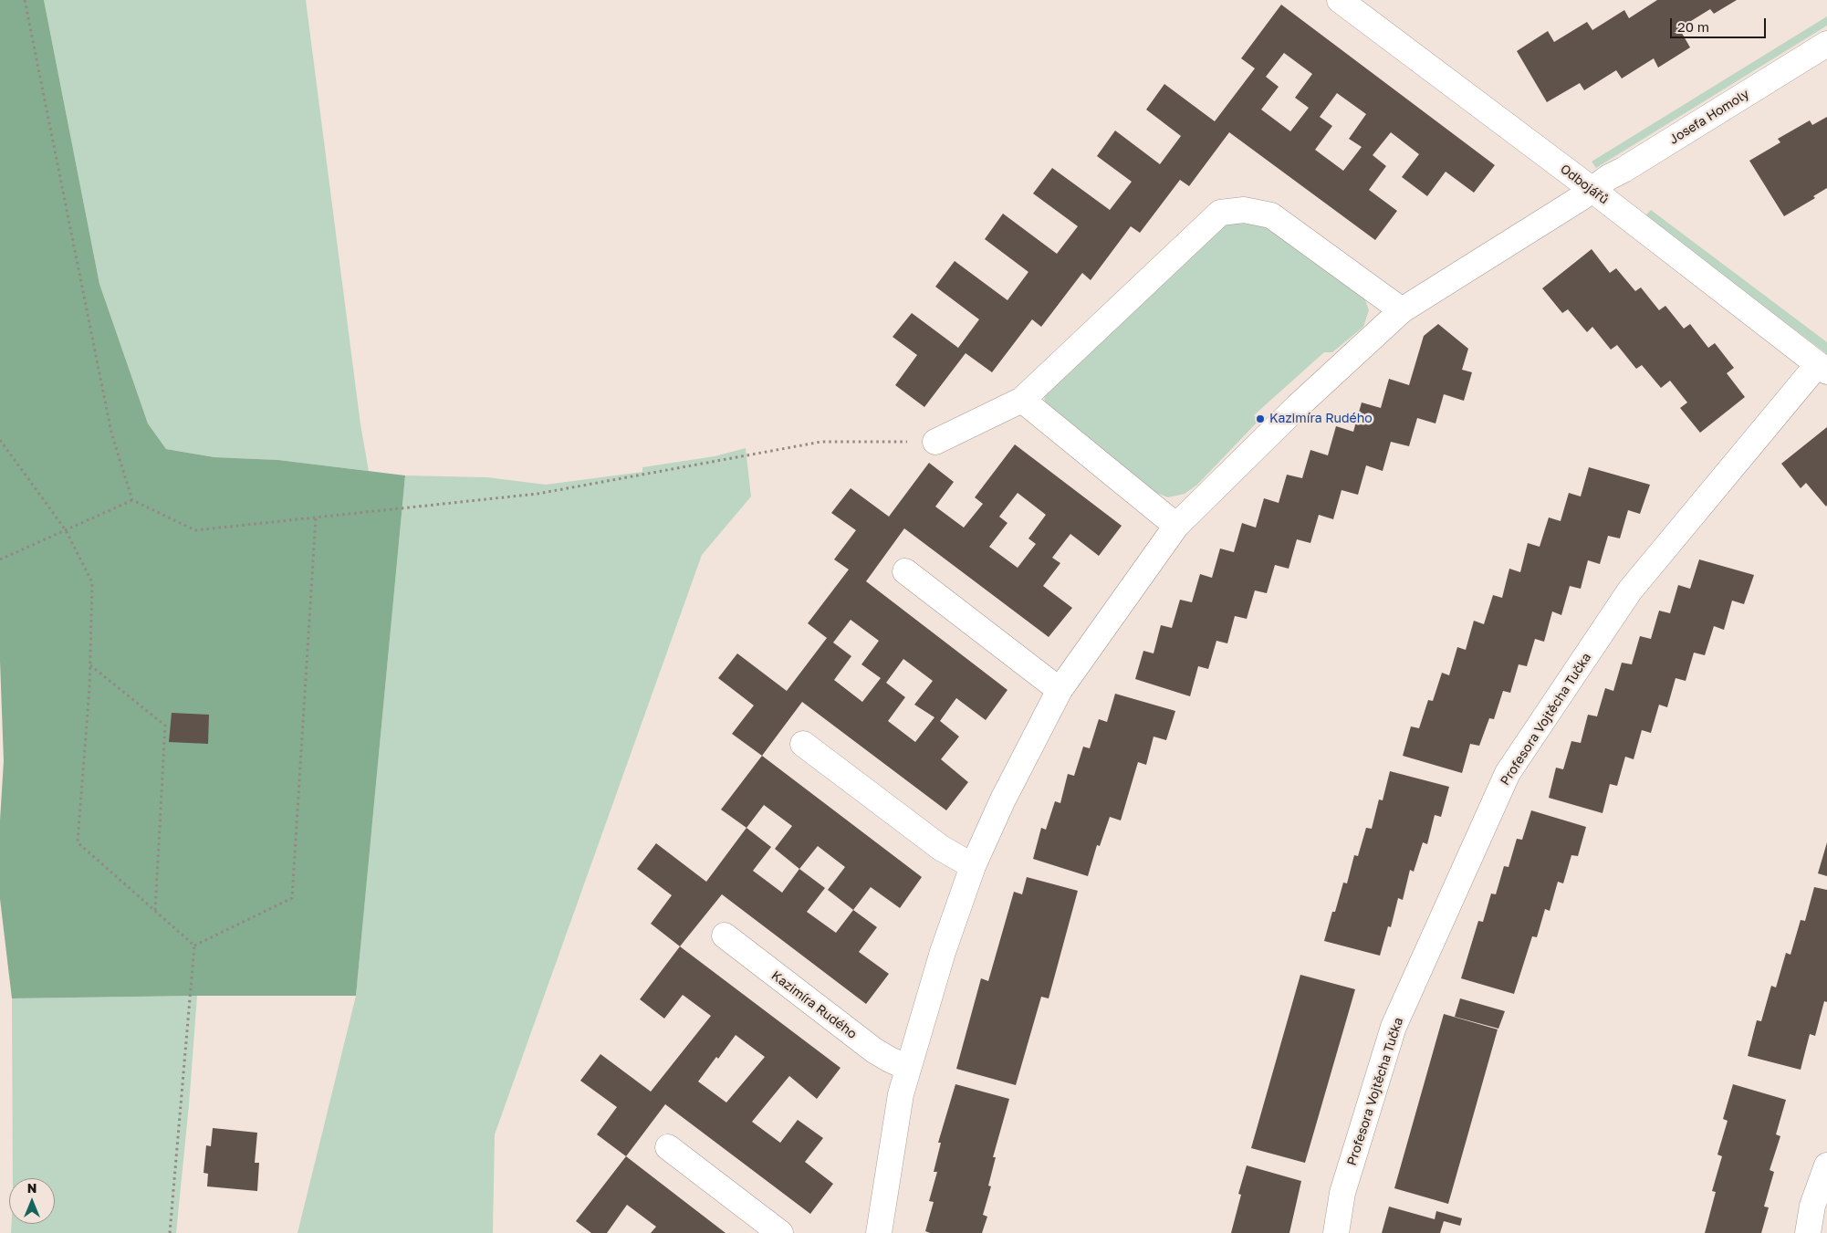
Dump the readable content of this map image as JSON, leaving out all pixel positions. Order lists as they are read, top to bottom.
{
  "streets": {
    "street": [
      "Josefa Homoly",
      "Odbojářů",
      "Profesora Vojtěcha Tučka",
      "Kazimíra Rudého"
    ]
  },
  "crossings": [
    ["Josefa Homoly", "Odbojářů"],
    ["Odbojářů", "Profesora Vojtěcha Tučka"]
  ],
  "places": ["Kazimíra Rudého"],
  "scale_bar": "20 m",
  "north": "top"
}
